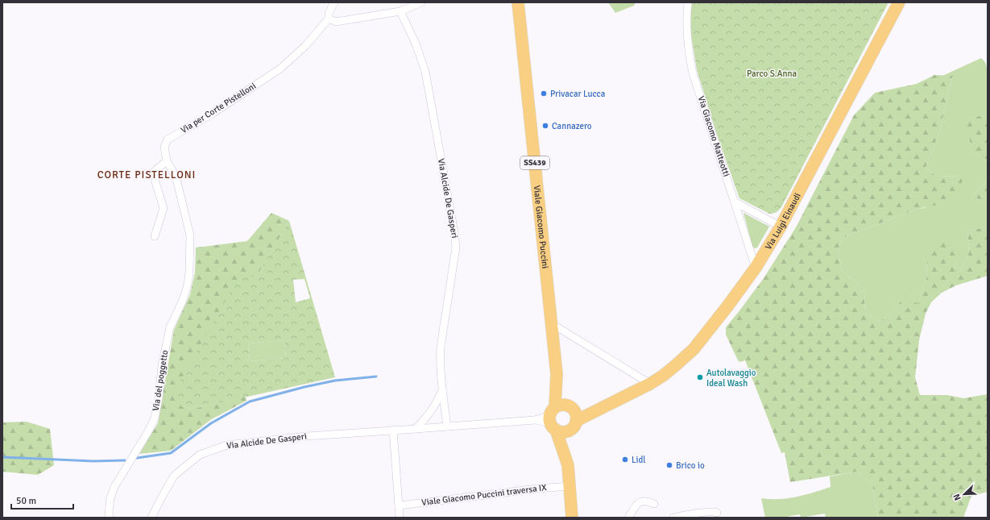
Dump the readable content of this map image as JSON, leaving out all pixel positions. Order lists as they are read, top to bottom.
{
  "streets": {
    "main road": ["SS439", "Via Luigi Einaudi", "Viale Giacomo Puccini"],
    "street": [
      "Via per Corte Pistelloni",
      "Via Giacomo Matteotti",
      "Via Alcide De Gasperi",
      "Via del poggetto",
      "Viale Giacomo Puccini traversa IX"
    ]
  },
  "crossings": [
    ["Via per Corte Pistelloni", "Via del poggetto"],
    ["Via Giacomo Matteotti", "Via Luigi Einaudi"],
    ["Via Alcide De Gasperi", "Via Luigi Einaudi"],
    ["Via Alcide De Gasperi", "Viale Giacomo Puccini"],
    ["Via Luigi Einaudi", "Viale Giacomo Puccini"],
    ["Viale Giacomo Puccini", "Viale Giacomo Puccini traversa IX"]
  ],
  "districts": ["CORTE PISTELLONI"],
  "parks": ["Parco S.Anna"],
  "places": [
    "Privacar Lucca",
    "Cannazero",
    "Autolavaggio Ideal Wash",
    "Lidl",
    "Brico io"
  ],
  "scale_bar": "50 m",
  "north": "bottom left"
}
